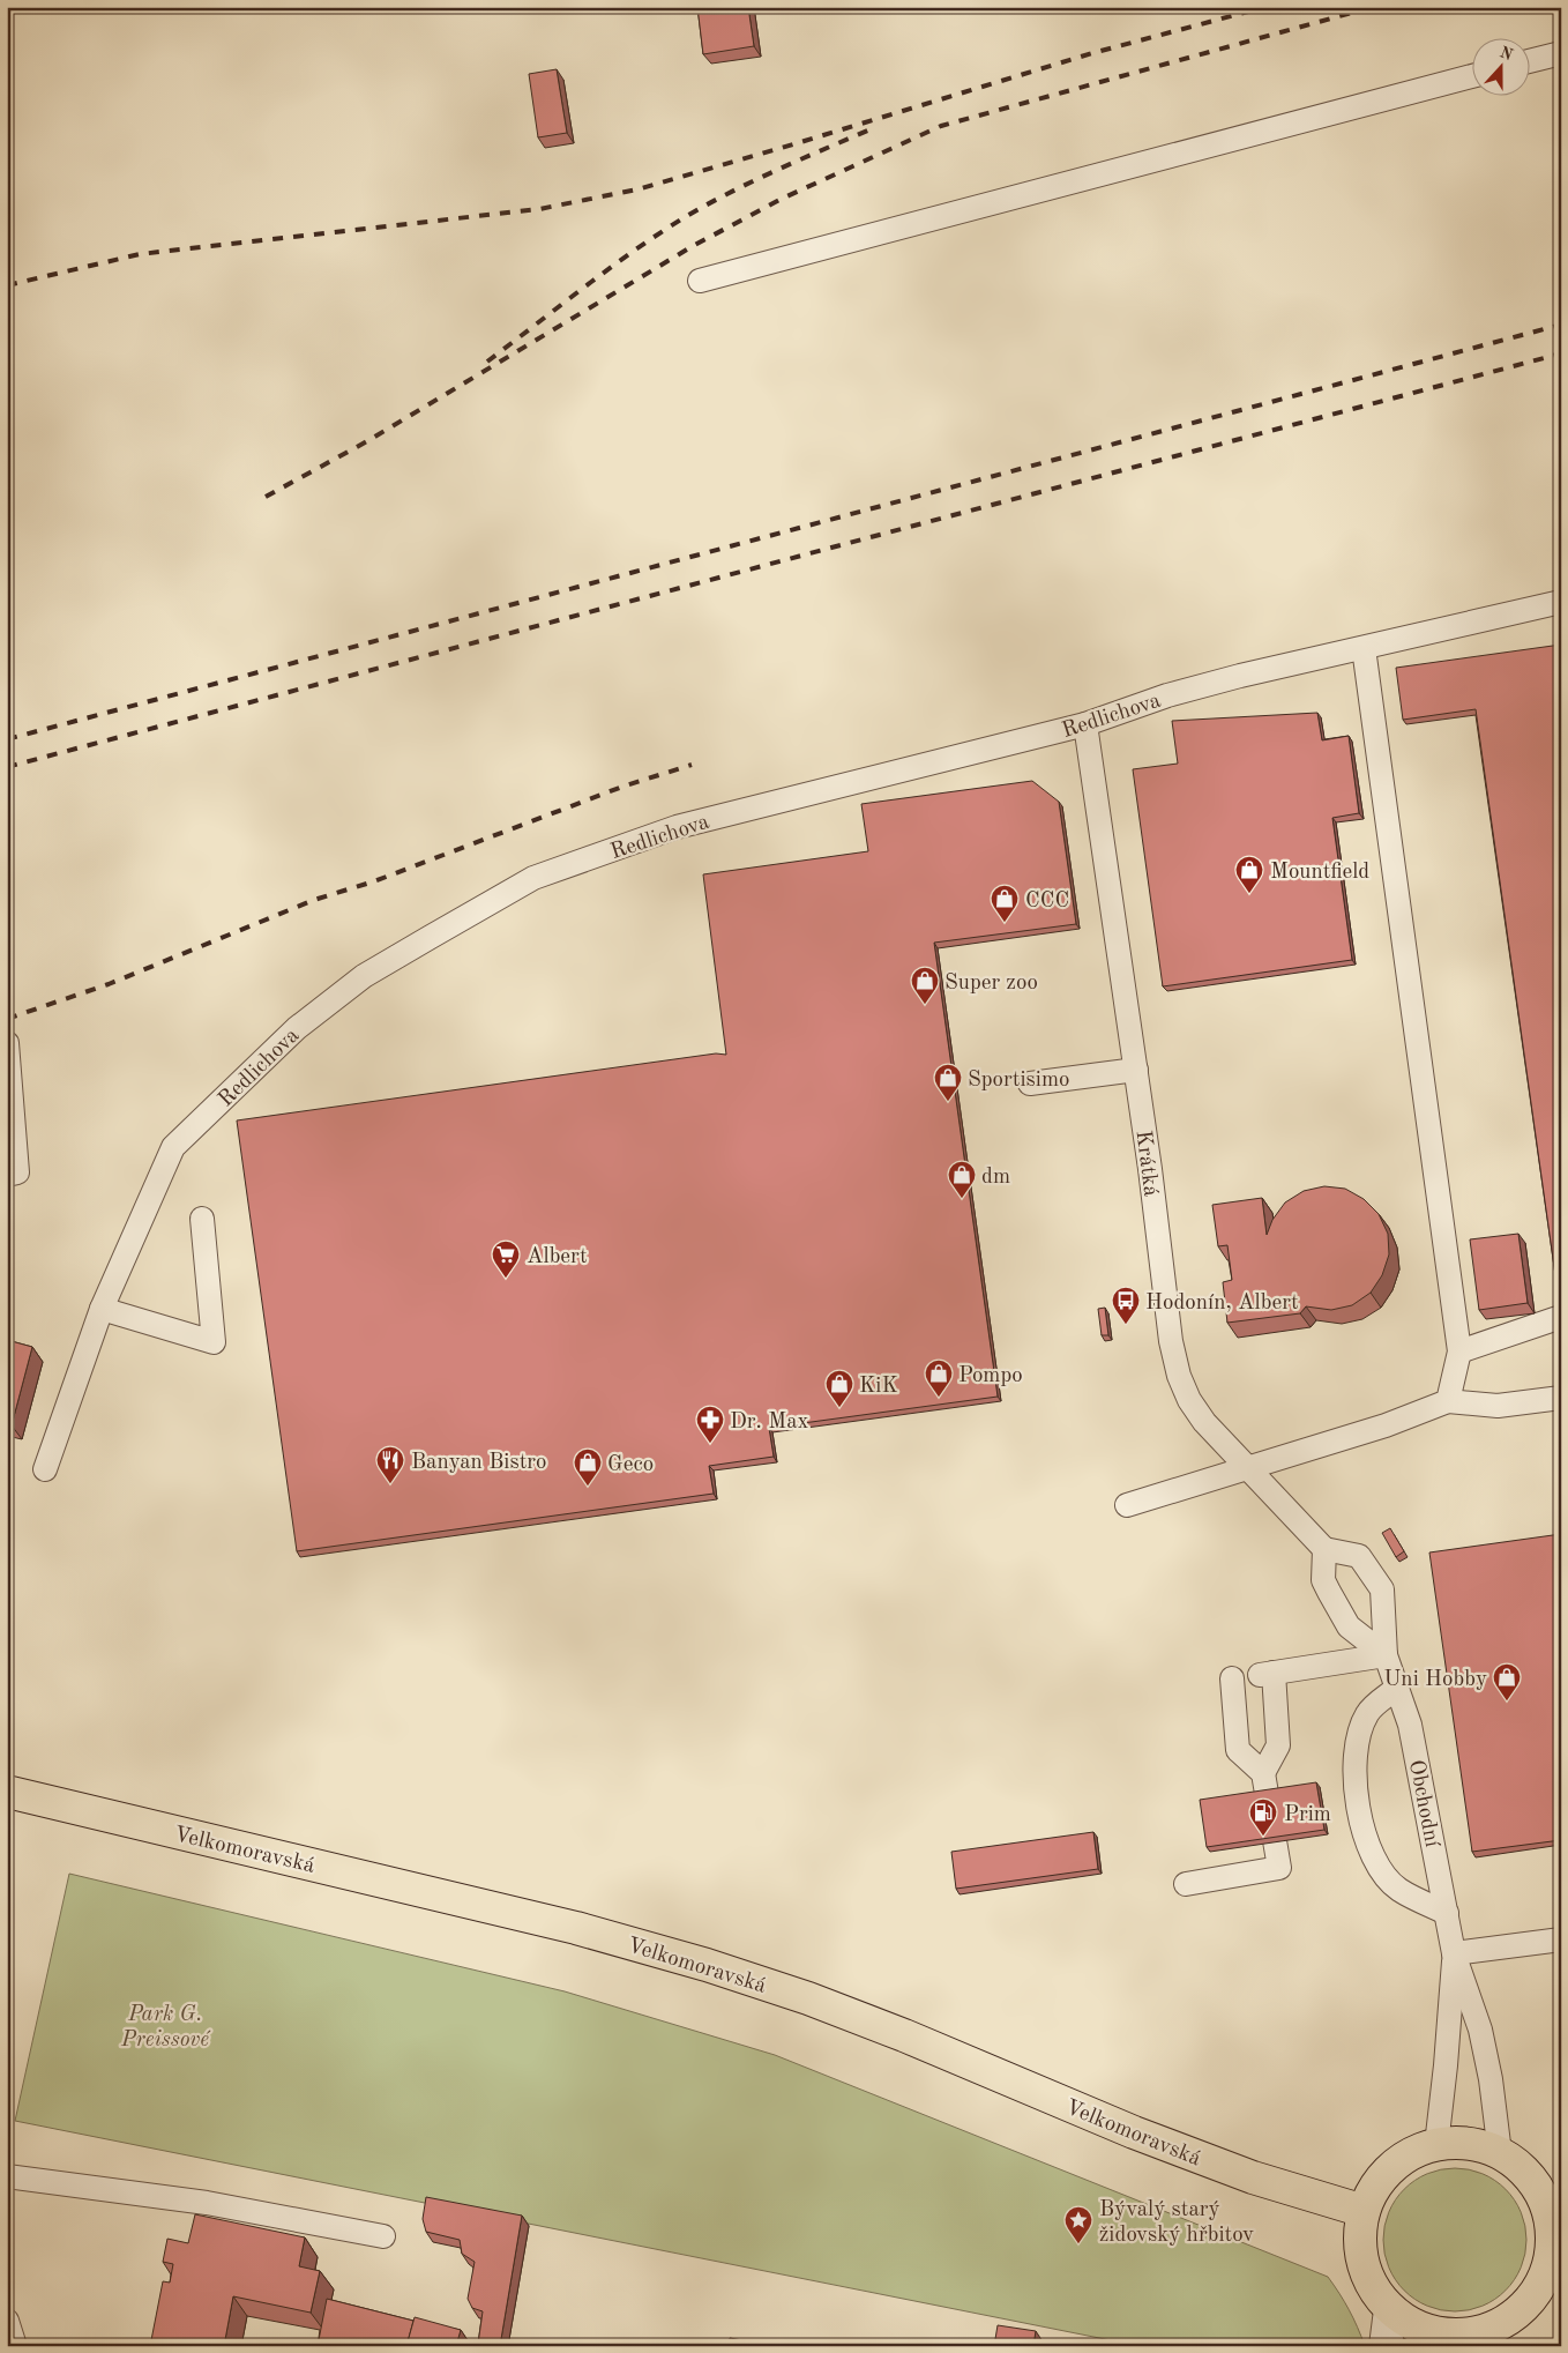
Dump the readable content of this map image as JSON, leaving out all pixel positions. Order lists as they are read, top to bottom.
{
  "streets": {
    "main road": ["Velkomoravská"],
    "lane": ["Redlichova", "Krátká", "Obchodní"]
  },
  "crossings": [
    ["Redlichova", "Krátká"],
    ["Krátká", "Obchodní"],
    ["Obchodní", "Velkomoravská"]
  ],
  "parks": ["Park G. Preissové"],
  "places": {
    "shop": [
      "Mountfield",
      "CCC",
      "Super zoo",
      "Sportisimo",
      "dm",
      "Pompo",
      "KiK",
      "Geco",
      "Uni Hobby"
    ],
    "supermarket": ["Albert"],
    "bus stop": ["Hodonín, Albert"],
    "pharmacy": ["Dr. Max"],
    "restaurant": ["Banyan Bistro"],
    "fuel station": ["Prim"],
    "place": ["Bývalý starý židovský hřbitov"]
  },
  "north": "top"
}
